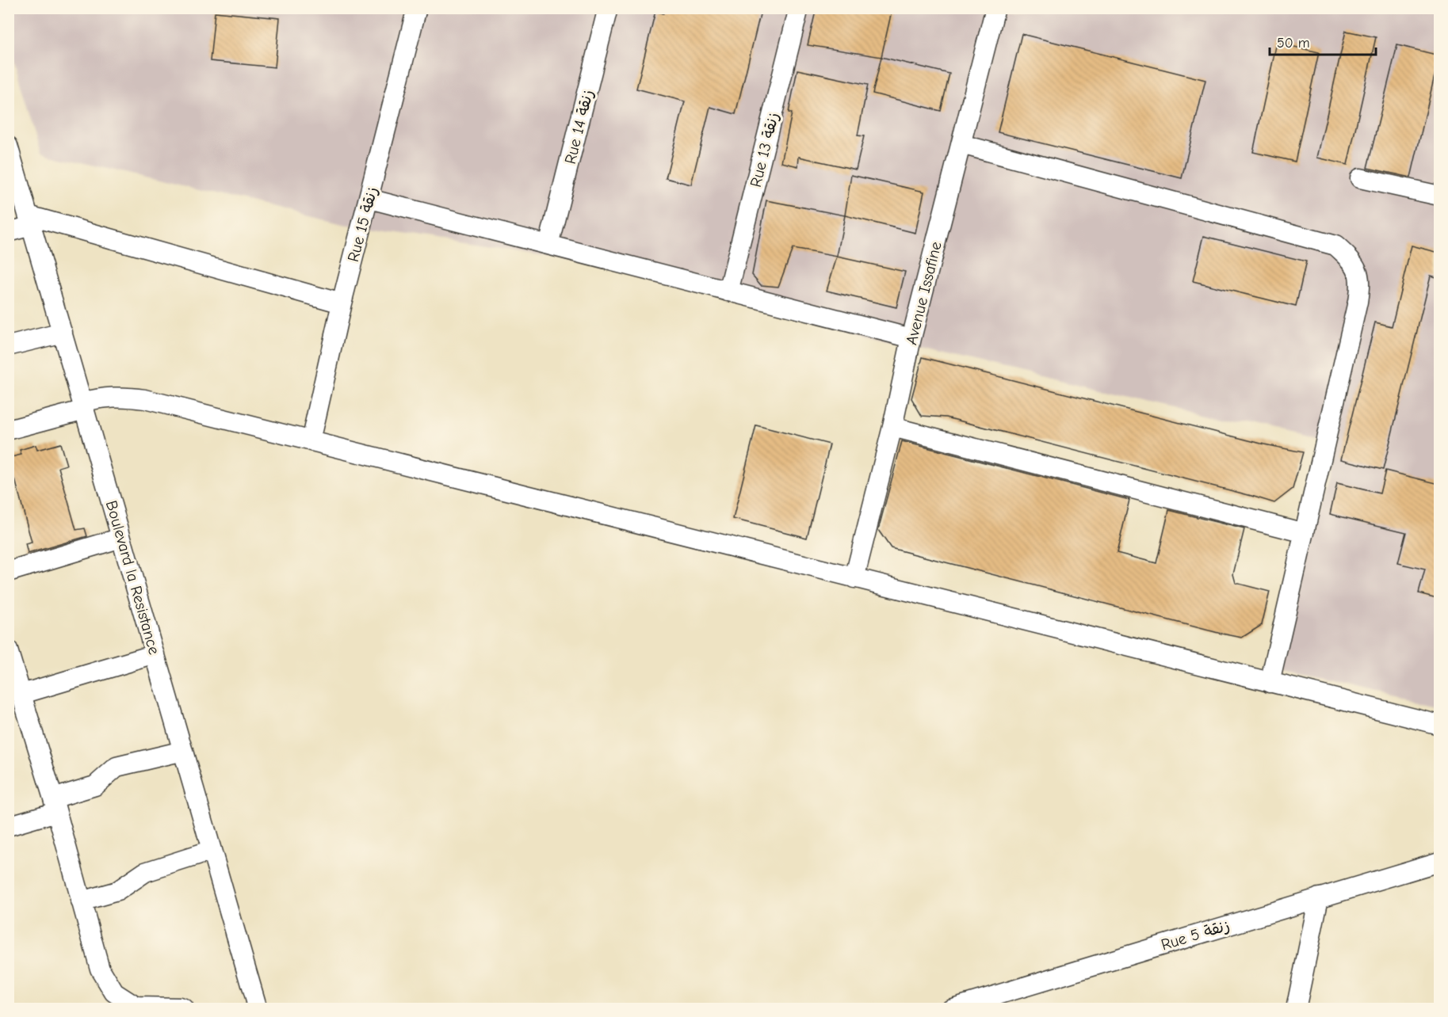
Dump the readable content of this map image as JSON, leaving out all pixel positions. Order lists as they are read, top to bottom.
{
  "streets": {
    "street": [
      "Rue 14 زنقة",
      "Rue 13 زنقة",
      "Rue 15 زنقة",
      "Avenue Issafine",
      "Boulevard la Resistance",
      "Rue 5 زنقة"
    ]
  },
  "scale_bar": "50 m"
}
